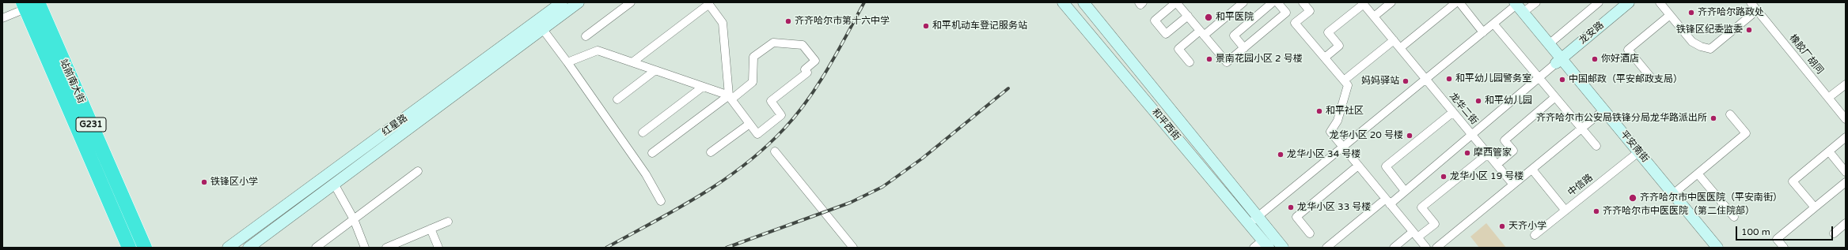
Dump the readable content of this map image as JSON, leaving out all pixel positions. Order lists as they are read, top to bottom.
{
  "streets": {
    "highway": ["站前南大街", "G231"],
    "street": [
      "龙安路",
      "橡胶厂胡同",
      "龙华二街",
      "和平西街",
      "红星路",
      "平安南街",
      "中信路"
    ]
  },
  "crossings": [
    ["龙安路", "平安南街"],
    ["平安南街", "中信路"]
  ],
  "places": [
    "齐齐哈尔路政处",
    "和平医院",
    "齐齐哈尔市第十六中学",
    "和平机动车登记服务站",
    "铁锋区纪委监委",
    "景南花园小区 2 号楼",
    "你好酒店",
    "和平幼儿园警务室",
    "中国邮政（平安邮政支局）",
    "妈妈驿站",
    "和平幼儿园",
    "和平社区",
    "齐齐哈尔市公安局铁锋分局龙华路派出所",
    "龙华小区 20 号楼",
    "摩西管家",
    "龙华小区 34 号楼",
    "龙华小区 19 号楼",
    "铁锋区小学",
    "齐齐哈尔市中医医院（平安南街）",
    "龙华小区 33 号楼",
    "齐齐哈尔市中医医院（第二住院部）",
    "天齐小学"
  ],
  "scale_bar": "100 m"
}
